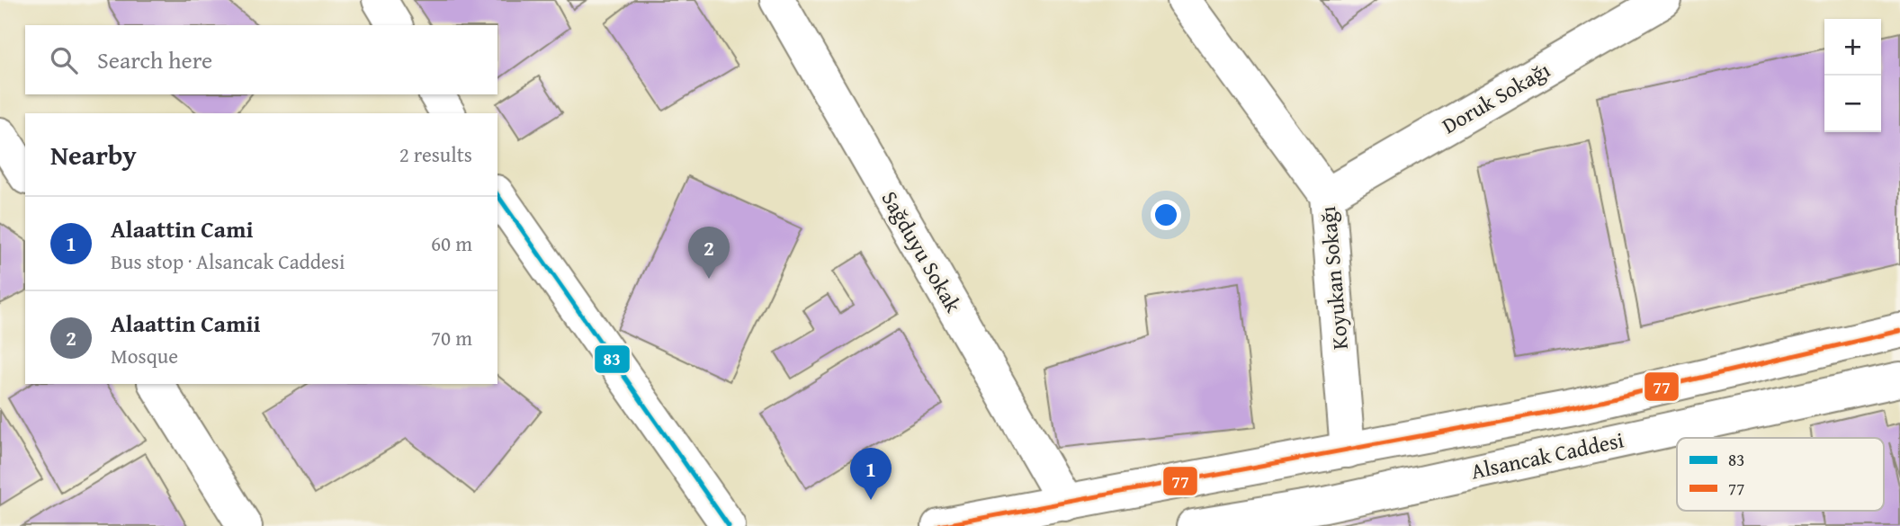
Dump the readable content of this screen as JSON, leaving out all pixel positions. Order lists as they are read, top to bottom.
{
  "streets": {
    "street": [
      "Doruk Sokağı",
      "Sağduyu Sokak",
      "Koyukan Sokağı",
      "Alsancak Caddesi"
    ]
  },
  "crossings": [
    ["Doruk Sokağı", "Koyukan Sokağı"],
    ["Sağduyu Sokak", "Alsancak Caddesi"],
    ["Koyukan Sokağı", "Alsancak Caddesi"]
  ],
  "lines": ["transit line 83", "transit line 77"],
  "legend": ["83", "77"],
  "page": {
    "map_buttons": ["+", "−"],
    "search": "Search here",
    "heading": ["Nearby", "2 results"],
    "list": [
      {
        "mark": "1",
        "name": "Alaattin Cami",
        "note": "Bus stop · Alsancak Caddesi",
        "value": "60 m"
      },
      {
        "mark": "2",
        "name": "Alaattin Camii",
        "note": "Mosque",
        "value": "70 m"
      }
    ],
    "pins": ["2", "1"]
  }
}
